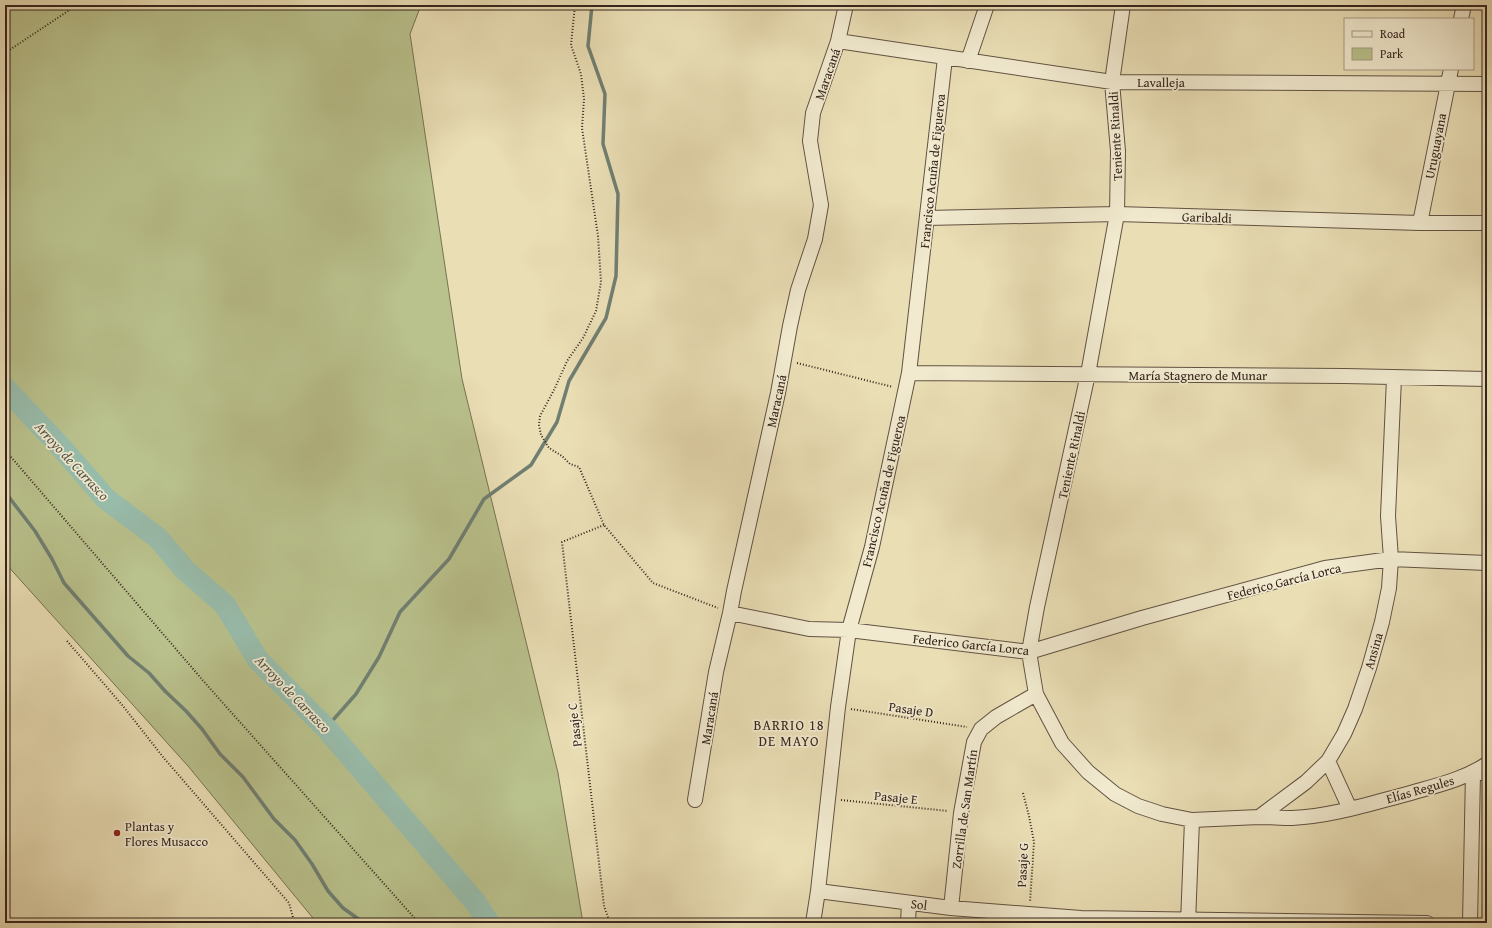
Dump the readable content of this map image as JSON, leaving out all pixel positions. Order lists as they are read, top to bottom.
{
  "streets": {
    "street": [
      "Maracaná",
      "Lavalleja",
      "Teniente Rinaldi",
      "Uruguayana",
      "Francisco Acuña de Figueroa",
      "Garibaldi",
      "María Stagnero de Munar",
      "Federico García Lorca",
      "Ansina",
      "Elías Regules",
      "Zorrilla de San Martín",
      "Sol"
    ],
    "path": [
      "Pasaje D",
      "Pasaje C",
      "Pasaje E",
      "Pasaje G"
    ]
  },
  "crossings": [
    ["Maracaná", "Lavalleja"],
    ["Maracaná", "Federico García Lorca"],
    ["Lavalleja", "Teniente Rinaldi"],
    ["Lavalleja", "Uruguayana"],
    ["Lavalleja", "Francisco Acuña de Figueroa"],
    ["Teniente Rinaldi", "Garibaldi"],
    ["Teniente Rinaldi", "María Stagnero de Munar"],
    ["Teniente Rinaldi", "Federico García Lorca"],
    ["Teniente Rinaldi", "Zorrilla de San Martín"],
    ["Uruguayana", "Garibaldi"],
    ["Francisco Acuña de Figueroa", "Garibaldi"],
    ["Francisco Acuña de Figueroa", "María Stagnero de Munar"],
    ["Francisco Acuña de Figueroa", "Federico García Lorca"],
    ["Francisco Acuña de Figueroa", "Pasaje D"],
    ["Francisco Acuña de Figueroa", "Pasaje E"],
    ["Francisco Acuña de Figueroa", "Sol"],
    ["María Stagnero de Munar", "Ansina"],
    ["Federico García Lorca", "Ansina"],
    ["Ansina", "Elías Regules"],
    ["Pasaje D", "Zorrilla de San Martín"],
    ["Pasaje E", "Zorrilla de San Martín"],
    ["Zorrilla de San Martín", "Sol"],
    ["Pasaje G", "Sol"]
  ],
  "districts": ["BARRIO 18 DE MAYO"],
  "water": ["Arroyo de Carrasco"],
  "places": ["Plantas y Flores Musacco"],
  "legend": ["Road", "Park"]
}
